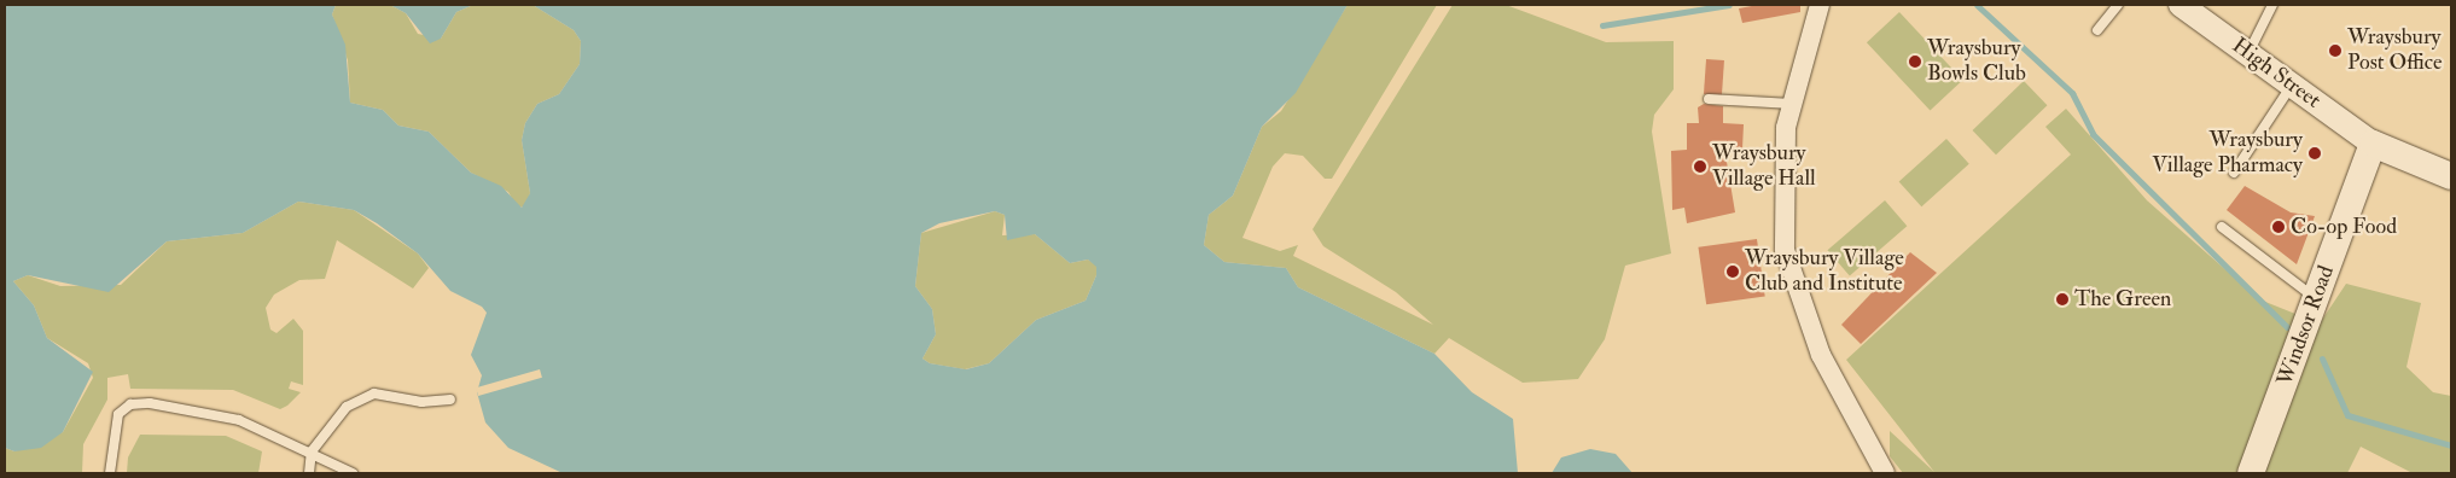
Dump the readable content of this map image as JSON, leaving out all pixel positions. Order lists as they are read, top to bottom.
{
  "streets": {
    "main road": ["Windsor Road"],
    "street": ["High Street"]
  },
  "crossings": [
    ["High Street", "Windsor Road"]
  ],
  "places": [
    "Wraysbury Post Office",
    "Wraysbury Bowls Club",
    "Wraysbury Village Pharmacy",
    "Wraysbury Village Hall",
    "Co-op Food",
    "Wraysbury Village Club and Institute",
    "The Green"
  ]
}
